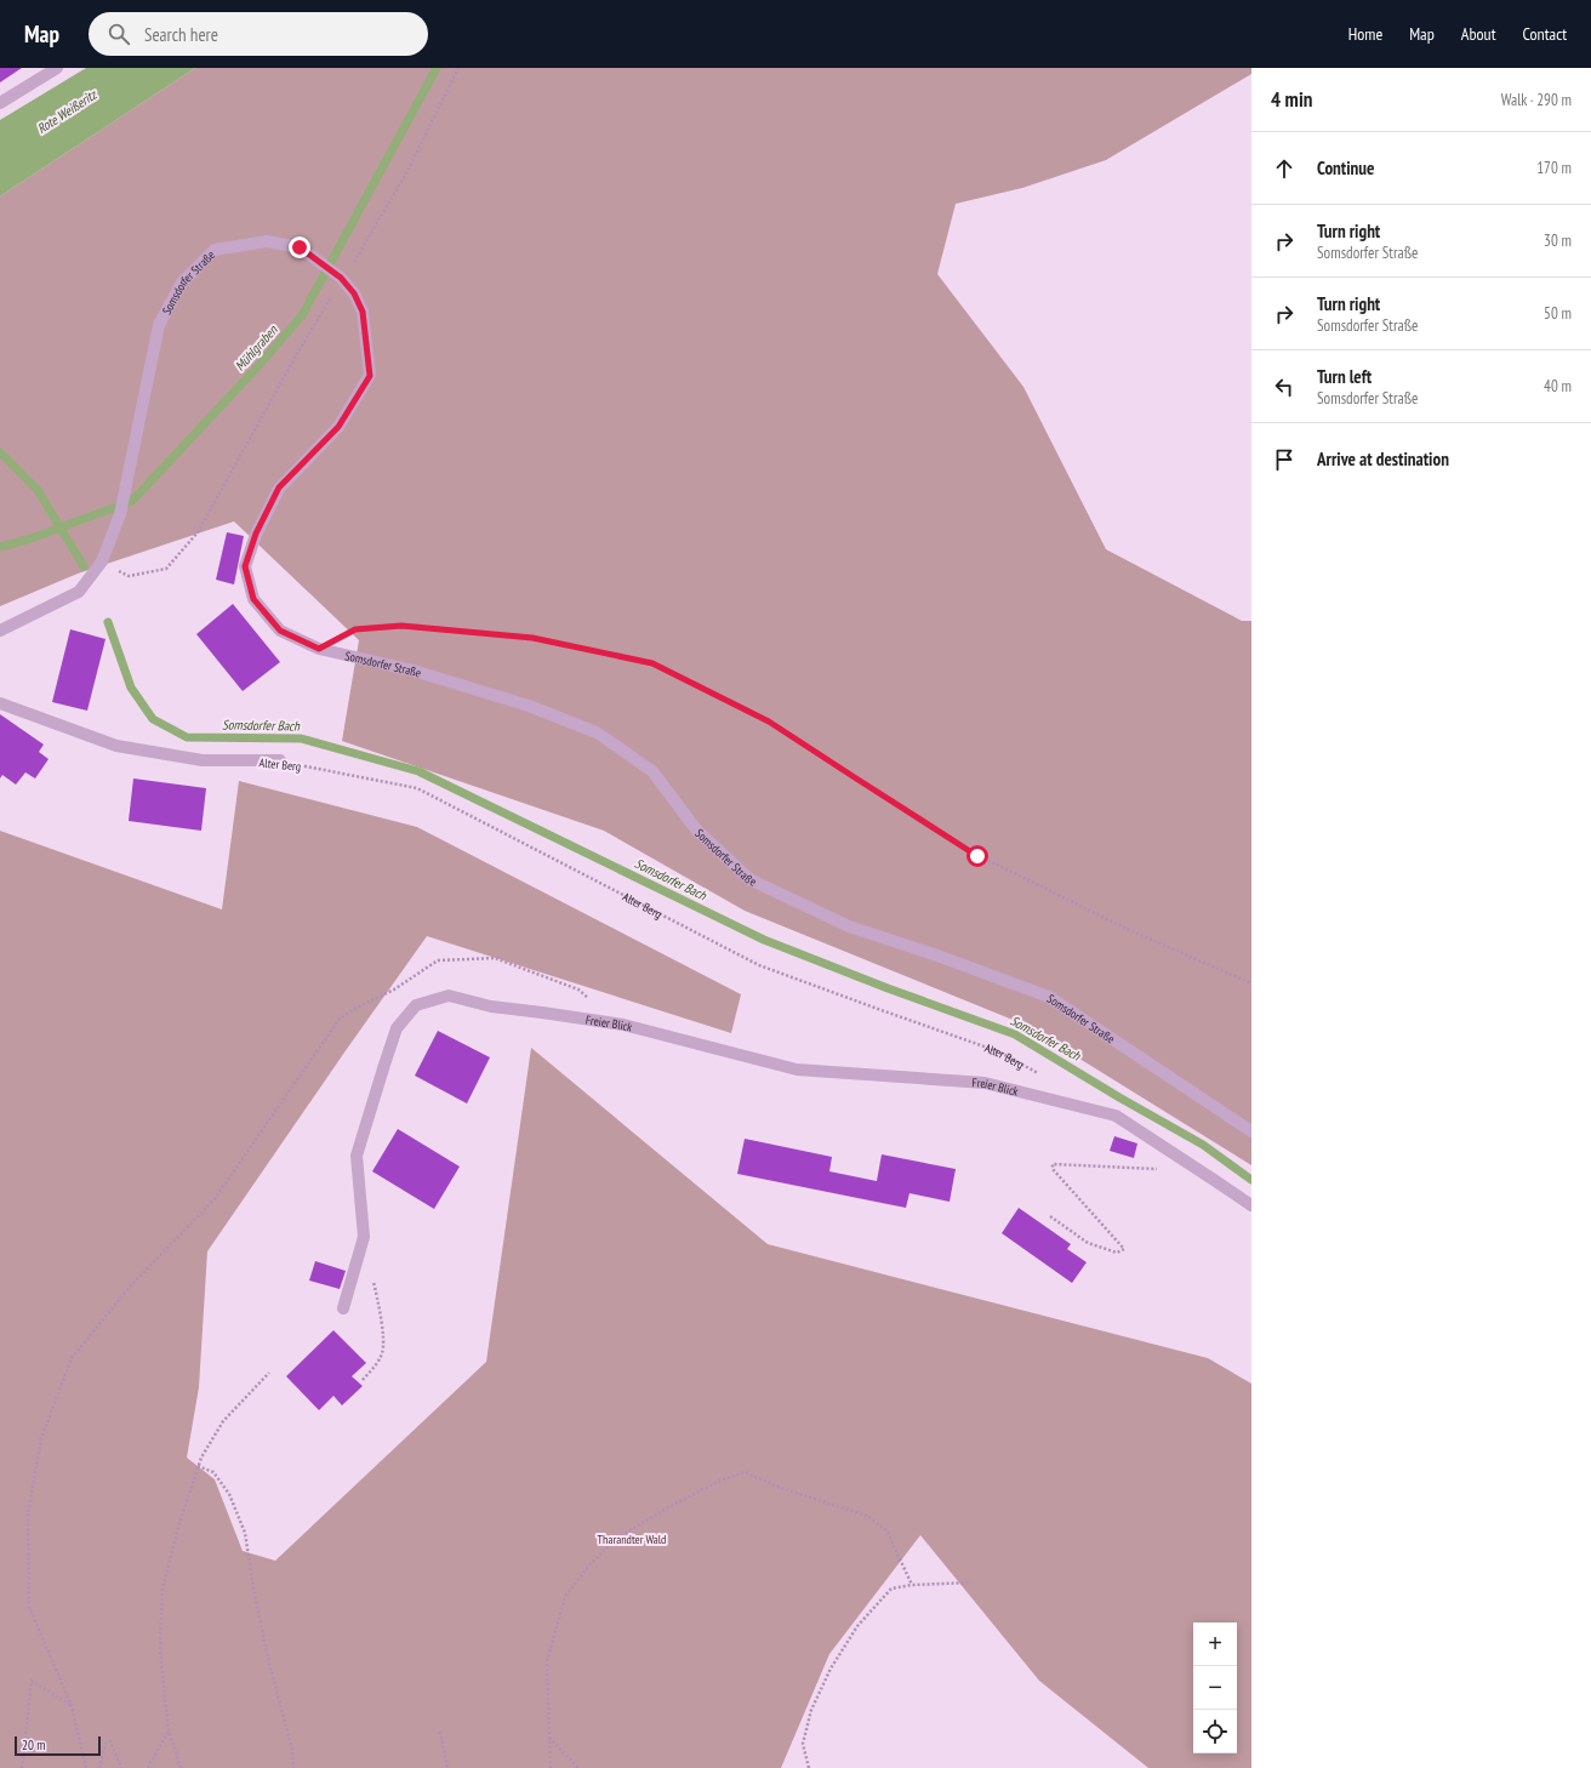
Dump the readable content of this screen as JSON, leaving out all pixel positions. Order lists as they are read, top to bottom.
{
  "streets": {
    "street": ["Somsdorfer Straße", "Alter Berg", "Freier Blick"]
  },
  "water": ["Rote Weißeritz", "Mühlgraben", "Somsdorfer Bach"],
  "parks": ["Tharandter Wald"],
  "scale_bar": "20 m",
  "page": {
    "header": "Map",
    "search": "Search here",
    "nav": [
      "Home",
      "Map",
      "About",
      "Contact"
    ],
    "heading": ["4 min", "Walk · 290 m"],
    "list": [
      ["Continue", "170 m"],
      ["Turn right", "Somsdorfer Straße", "30 m"],
      ["Turn right", "Somsdorfer Straße", "50 m"],
      ["Turn left", "Somsdorfer Straße", "40 m"],
      "Arrive at destination"
    ],
    "map_buttons": ["+", "−"],
    "scale": "20 m"
  }
}
